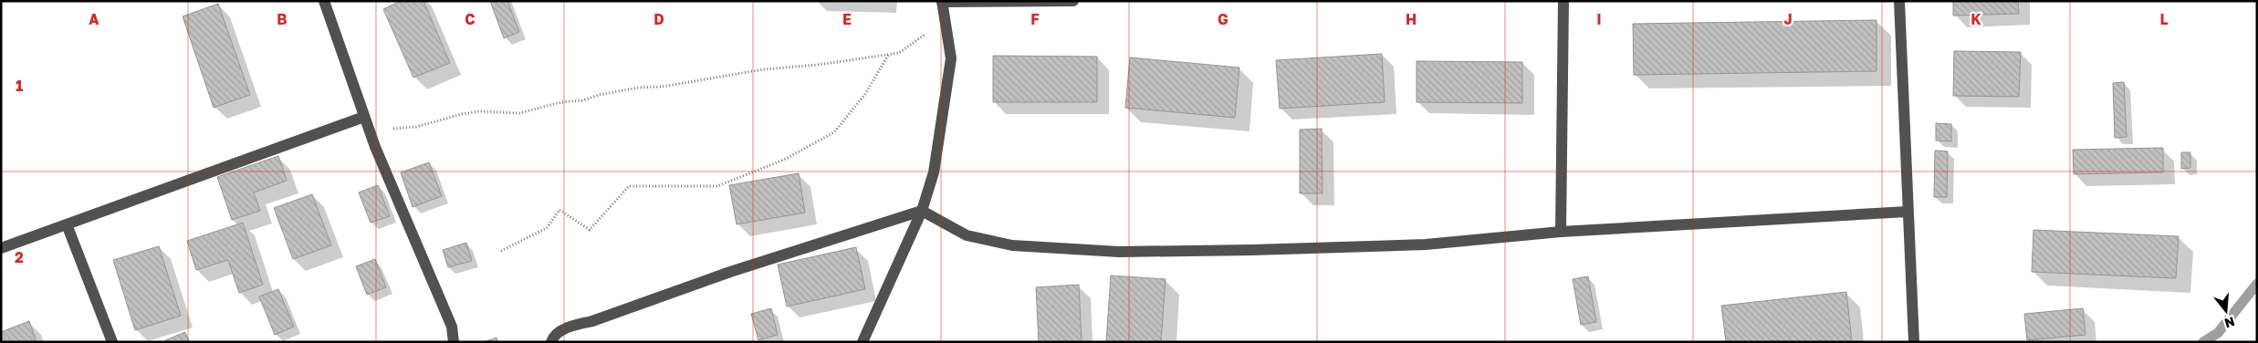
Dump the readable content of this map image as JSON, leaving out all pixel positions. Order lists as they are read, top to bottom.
{
  "north": "bottom",
  "grid": {
    "columns": [
      "A",
      "B",
      "C",
      "D",
      "E",
      "F",
      "G",
      "H",
      "I",
      "J",
      "K",
      "L"
    ],
    "rows": ["1", "2"]
  }
}
